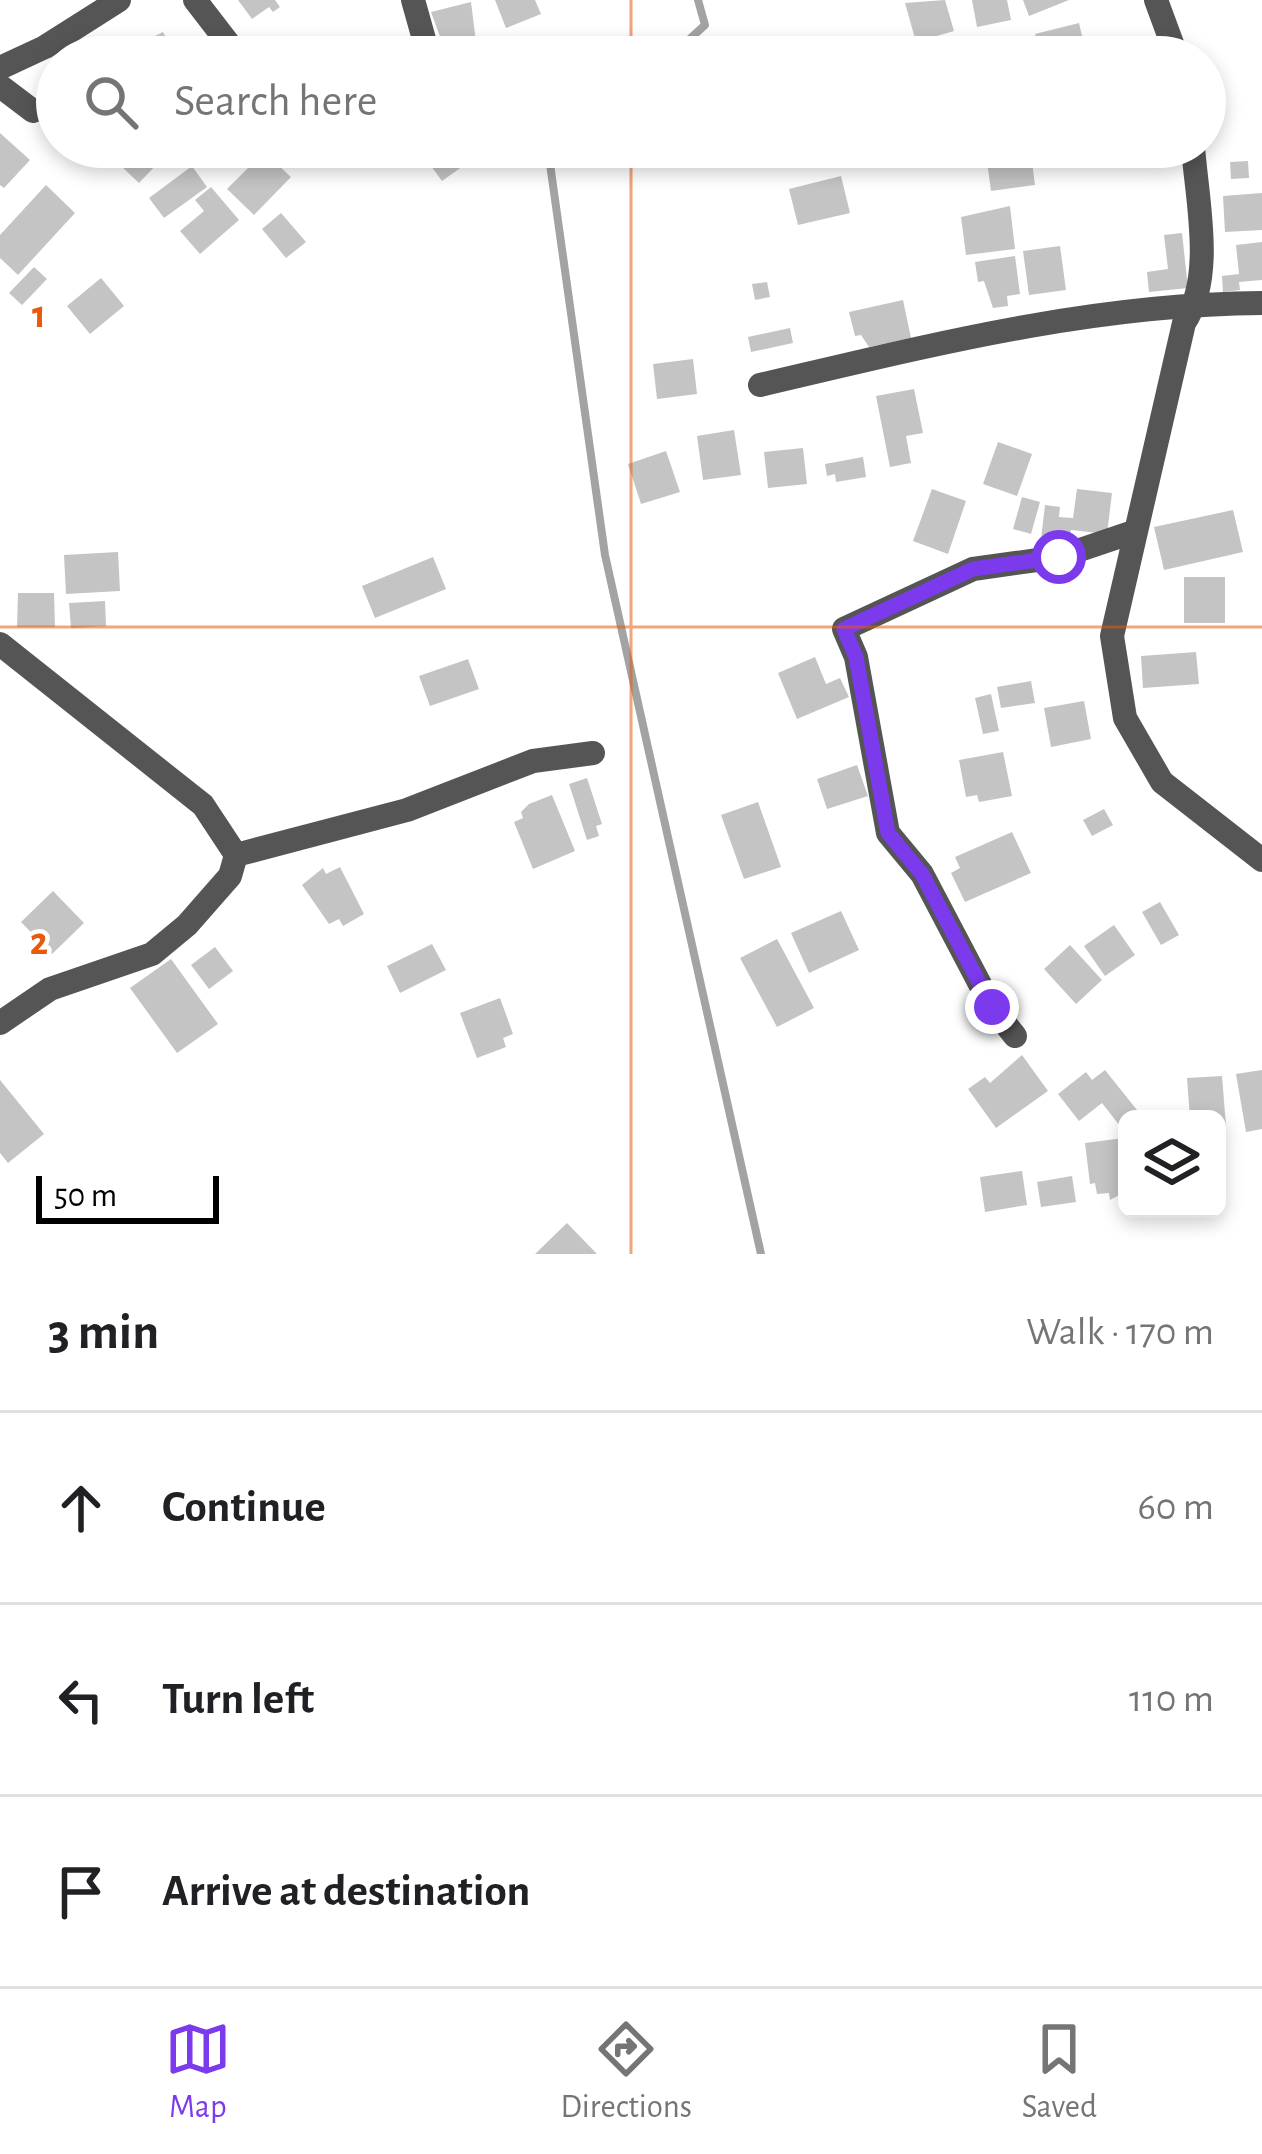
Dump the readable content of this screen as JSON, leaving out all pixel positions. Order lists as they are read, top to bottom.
{
  "scale_bar": "50 m",
  "page": {
    "search": "Search here",
    "scale": "50 m",
    "heading": ["3 min", "Walk · 170 m"],
    "list": [
      ["Continue", "60 m"],
      ["Turn left", "110 m"],
      "Arrive at destination"
    ],
    "nav": ["Map", "Directions", "Saved"]
  },
  "grid": {
    "rows": ["1", "2"]
  }
}
